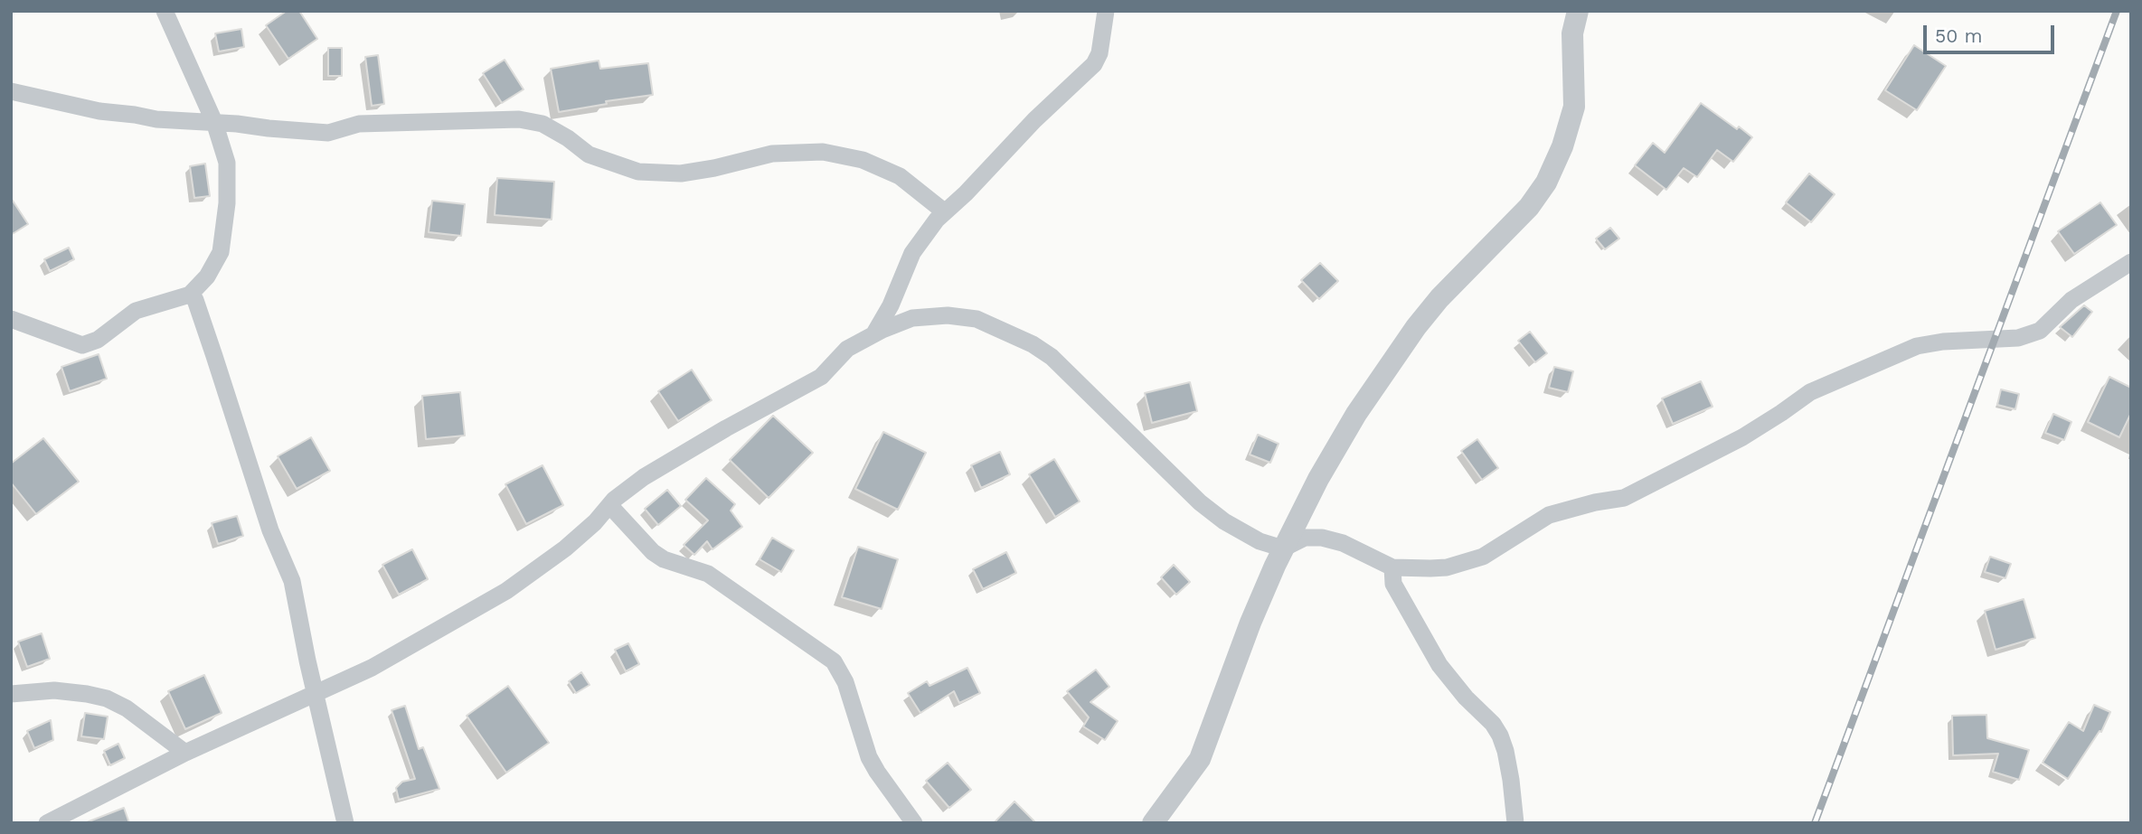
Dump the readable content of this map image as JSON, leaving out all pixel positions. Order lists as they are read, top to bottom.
{
  "scale_bar": "50 m"
}
